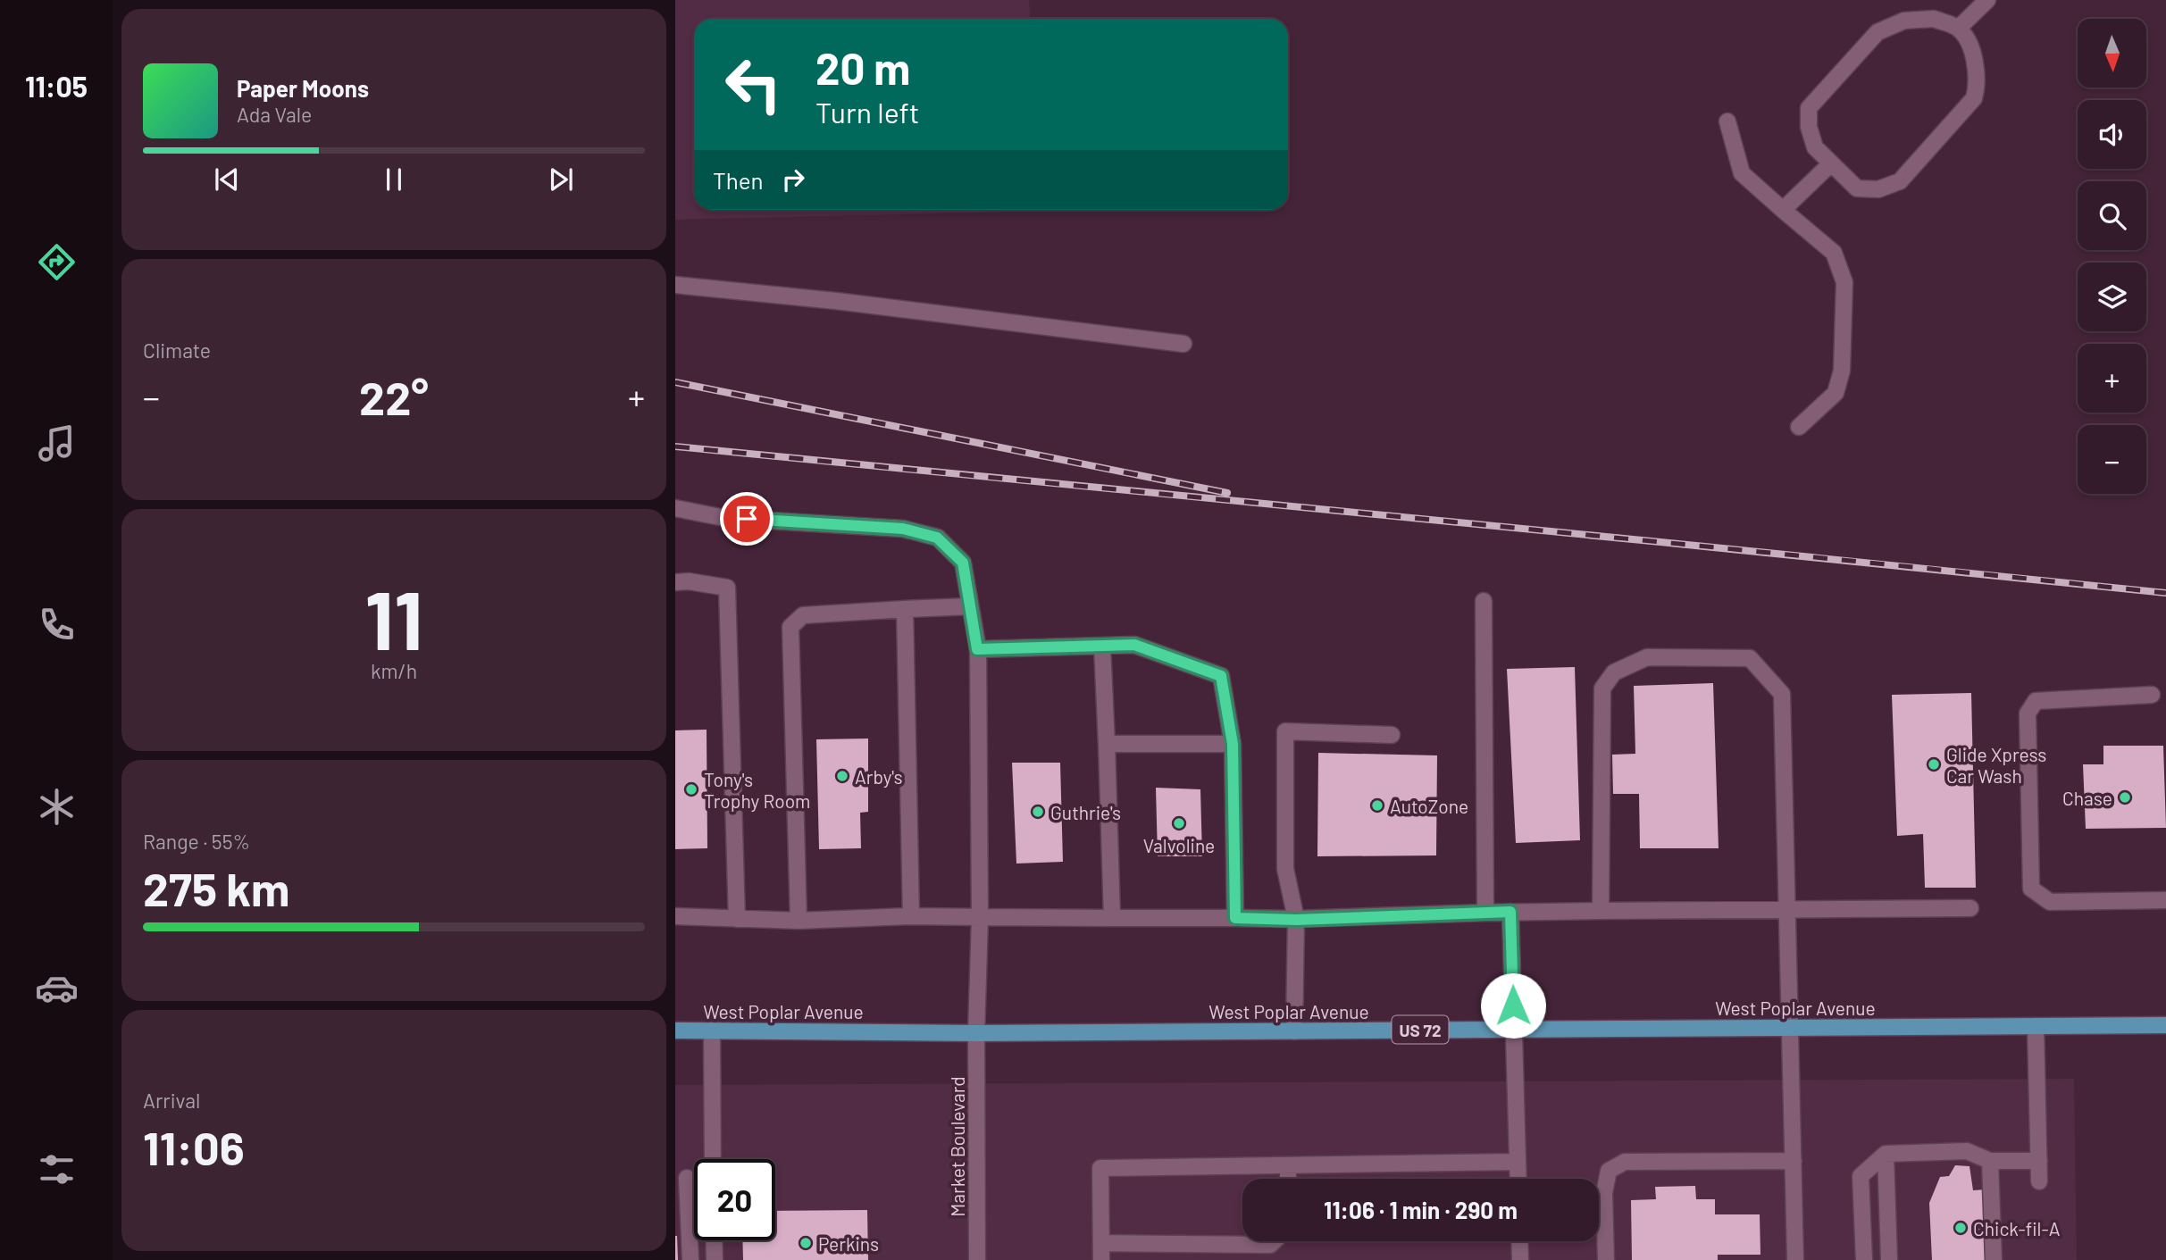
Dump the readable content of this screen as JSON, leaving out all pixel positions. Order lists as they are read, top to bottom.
{
  "streets": {
    "main road": ["West Poplar Avenue", "US 72"],
    "street": ["Market Boulevard"]
  },
  "crossings": [
    ["West Poplar Avenue", "Market Boulevard"]
  ],
  "places": [
    "Glide Xpress Car Wash",
    "Arby's",
    "Tony's Trophy Room",
    "Chase",
    "AutoZone",
    "Guthrie's",
    "Valvoline",
    "Chick-fil-A",
    "Perkins"
  ],
  "north": "bottom",
  "page": {
    "tabs": "11:05",
    "map_buttons": ["+", "−"],
    "turn": ["20 m", "Turn left"],
    "song": ["Paper Moons", "Ada Vale"],
    "then": "Then",
    "tile": [
      "Climate",
      ["11", "km/h"],
      ["Range · 55%", "275 km"],
      ["Arrival", "11:06"]
    ],
    "heat": ["−", "22°", "+"],
    "limit": "20",
    "trip": "11:06 · 1 min · 290 m"
  }
}
